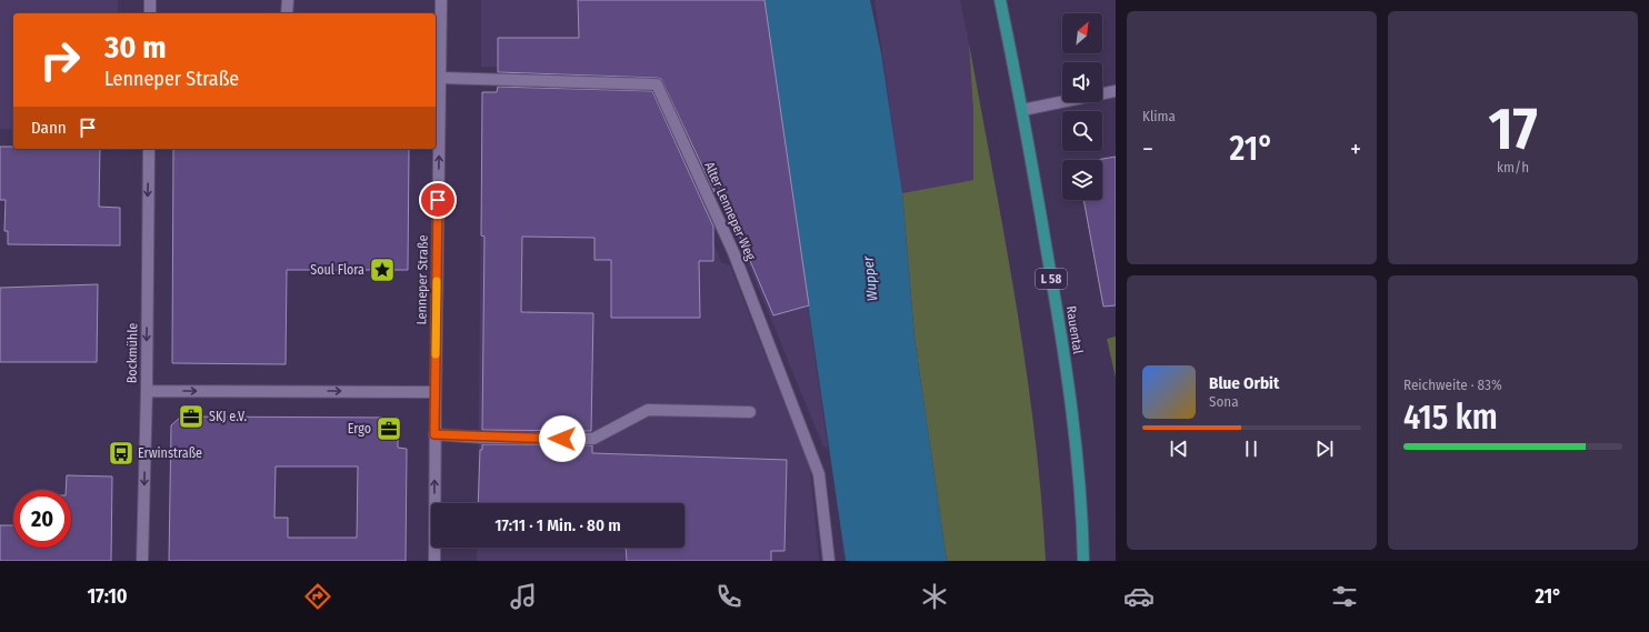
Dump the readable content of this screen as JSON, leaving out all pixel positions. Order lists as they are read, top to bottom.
{
  "streets": {
    "main road": ["L 58", "Rauental"],
    "street": ["Alter Lenneper Weg", "Lenneper Straße", "Bockmühle"]
  },
  "crossings": [
    ["Alter Lenneper Weg", "Lenneper Straße"]
  ],
  "one_way": ["Lenneper Straße", "Bockmühle"],
  "water": ["Wupper"],
  "places": {
    "place": ["Soul Flora"],
    "office": ["SKJ e.V.", "Ergo"],
    "bus stop": ["Erwinstraße"]
  },
  "north": "top right",
  "page": {
    "tile": [
      "Klima",
      ["17", "km/h"],
      ["Reichweite · 83%", "415 km"]
    ],
    "turn": ["30 m", "Lenneper Straße"],
    "then": "Dann",
    "heat": ["−", "21°", "+"],
    "song": ["Blue Orbit", "Sona"],
    "limit": "20",
    "trip": "17:11 · 1 Min. · 80 m",
    "tabs": ["17:10", "21°"]
  }
}
